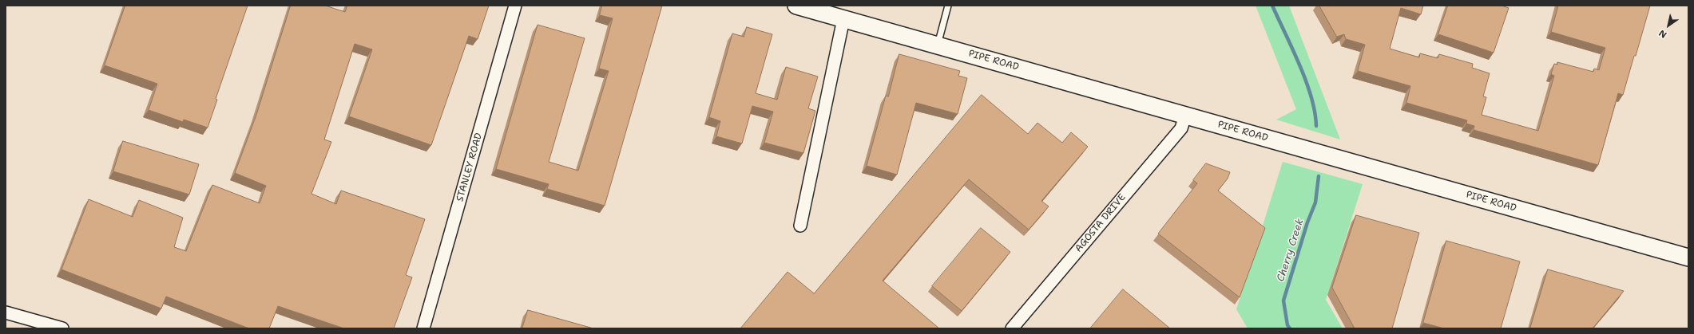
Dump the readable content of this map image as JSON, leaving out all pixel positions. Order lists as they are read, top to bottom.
{
  "streets": {
    "street": ["PIPE ROAD", "STANLEY ROAD", "AGOSTA DRIVE"]
  },
  "crossings": [
    ["PIPE ROAD", "AGOSTA DRIVE"]
  ],
  "water": ["Cherry Creek"],
  "north": "bottom left"
}
